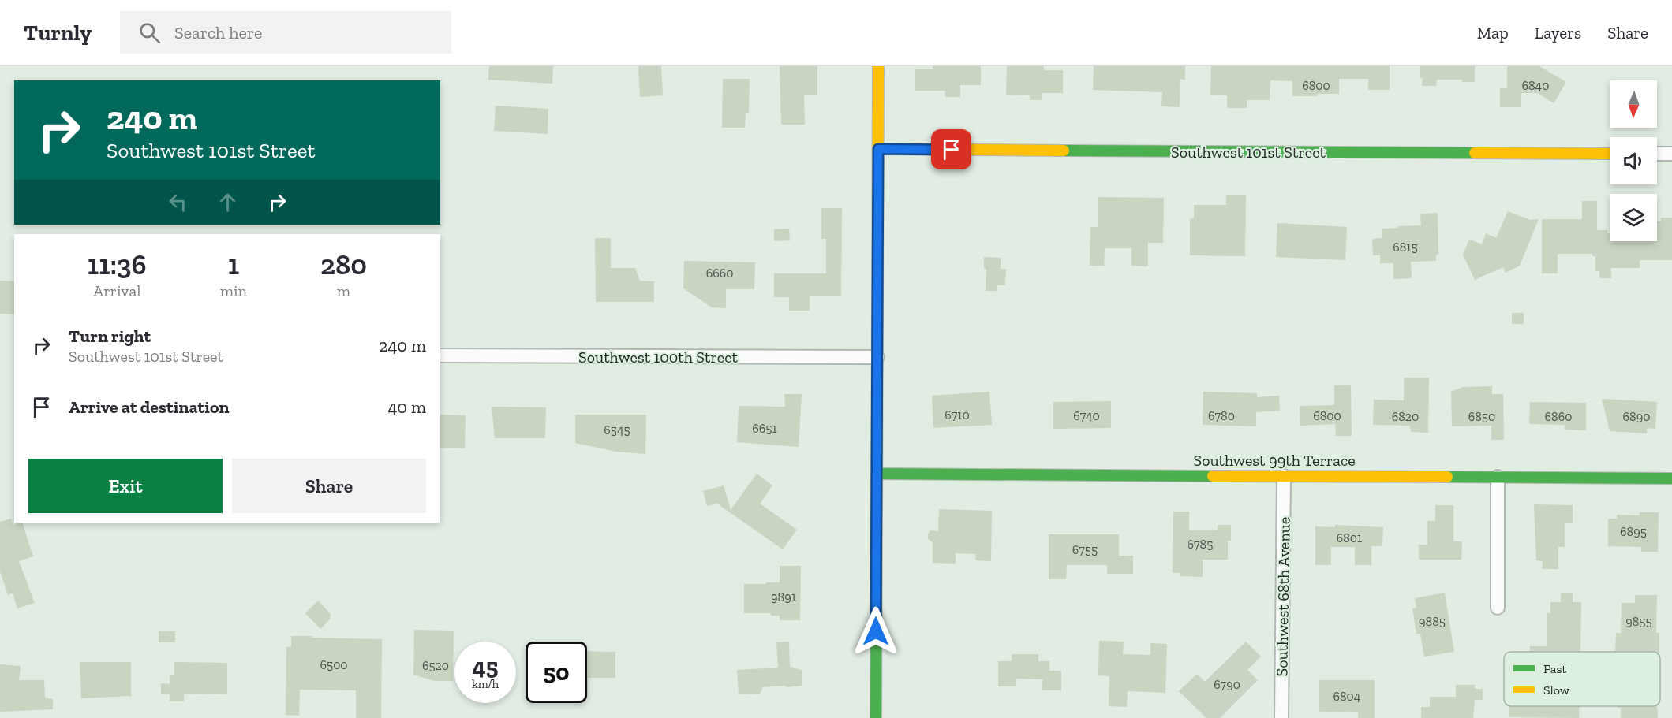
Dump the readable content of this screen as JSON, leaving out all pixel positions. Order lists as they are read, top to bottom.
{
  "streets": {
    "street": [
      "Southwest 101st Street",
      "Southwest 100th Street",
      "Southwest 99th Terrace",
      "Southwest 68th Avenue"
    ]
  },
  "crossings": [
    ["Southwest 99th Terrace", "Southwest 68th Avenue"]
  ],
  "house_numbers": [
    "6800",
    "6840",
    "6815",
    "6660",
    "6710",
    "6740",
    "6780",
    "6800",
    "6820",
    "6850",
    "6860",
    "6890",
    "6651",
    "6545",
    "6895",
    "6801",
    "6785",
    "6755",
    "9891",
    "9885",
    "9855",
    "6500",
    "6520",
    "6790",
    "6804"
  ],
  "legend": ["Fast", "Slow"],
  "north": "bottom",
  "page": {
    "header": "Turnly",
    "search": "Search here",
    "nav": ["Map", "Layers", "Share"],
    "turn": ["240 m", "Southwest 101st Street"],
    "eta": [
      "11:36",
      "Arrival",
      "1",
      "min",
      "280",
      "m"
    ],
    "list": [
      {
        "name": "Turn right",
        "note": "Southwest 101st Street",
        "value": "240 m"
      },
      {
        "name": "Arrive at destination",
        "value": "40 m"
      }
    ],
    "buttons": ["Exit", "Share"],
    "speed": "45 km/h",
    "limit": "50"
  }
}
